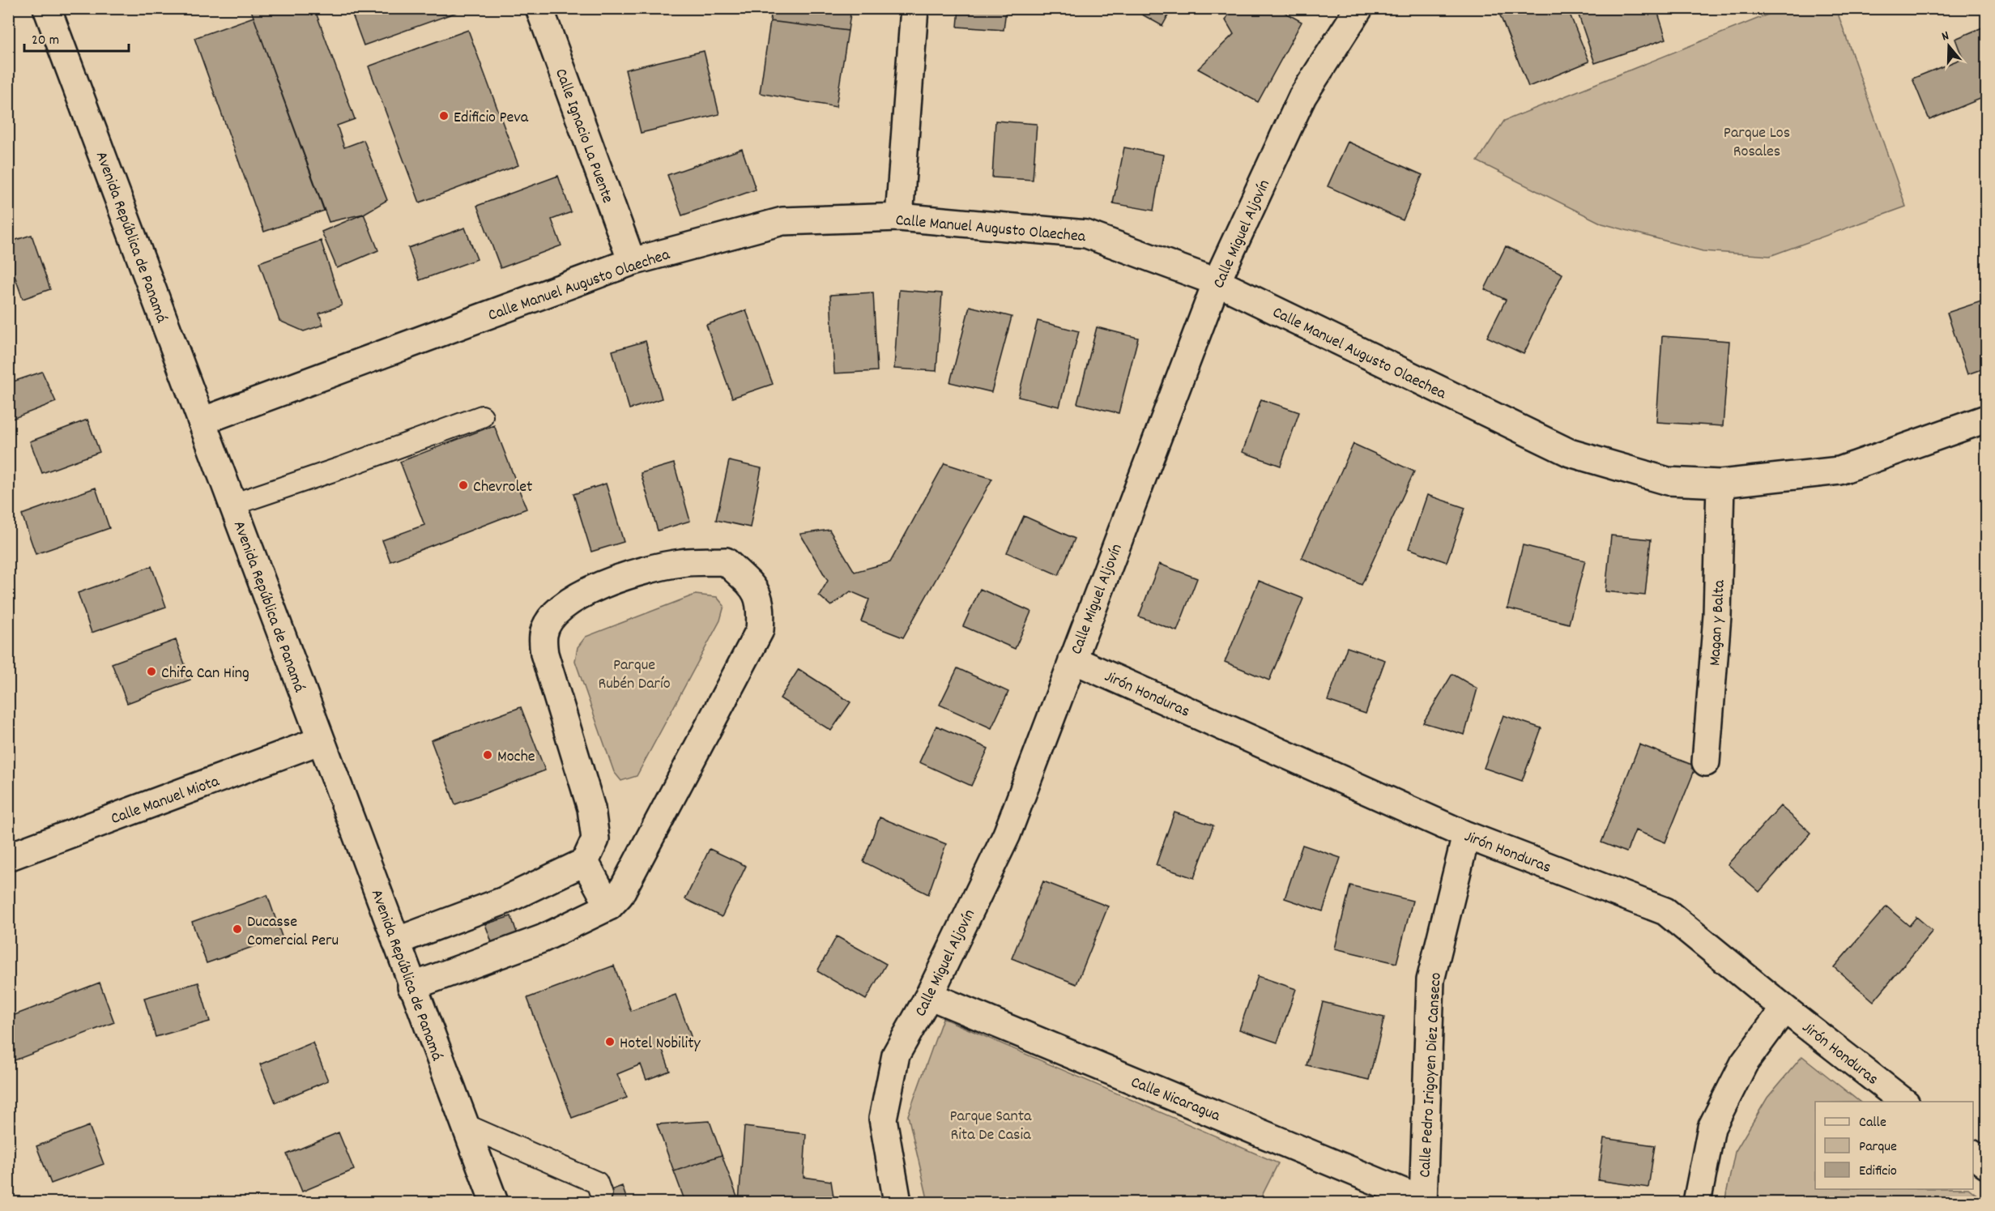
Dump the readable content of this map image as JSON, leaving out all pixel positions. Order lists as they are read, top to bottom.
{
  "streets": {
    "street": [
      "Calle Ignacio La Puente",
      "Calle Manuel Augusto Olaechea",
      "Calle Miguel Aljovín",
      "Avenida República de Panamá",
      "Magan y Balta",
      "Jirón Honduras",
      "Calle Manuel Miota",
      "Calle Pedro Irigoyen Diez Canseco",
      "Calle Nicaragua"
    ]
  },
  "crossings": [
    ["Calle Ignacio La Puente", "Calle Manuel Augusto Olaechea"],
    ["Calle Manuel Augusto Olaechea", "Calle Miguel Aljovín"],
    ["Calle Manuel Augusto Olaechea", "Avenida República de Panamá"],
    ["Calle Manuel Augusto Olaechea", "Magan y Balta"],
    ["Calle Miguel Aljovín", "Jirón Honduras"],
    ["Calle Miguel Aljovín", "Calle Nicaragua"],
    ["Avenida República de Panamá", "Calle Manuel Miota"],
    ["Jirón Honduras", "Calle Pedro Irigoyen Diez Canseco"],
    ["Calle Pedro Irigoyen Diez Canseco", "Calle Nicaragua"]
  ],
  "parks": ["Parque Los Rosales", "Parque Rubén Darío", "Parque Santa Rita De Casia"],
  "places": [
    "Edificio Peva",
    "Chevrolet",
    "Chifa Can Hing",
    "Moche",
    "Ducasse Comercial Peru",
    "Hotel Nobility"
  ],
  "legend": ["Calle", "Parque", "Edificio"],
  "scale_bar": "20 m",
  "north": "top"
}
